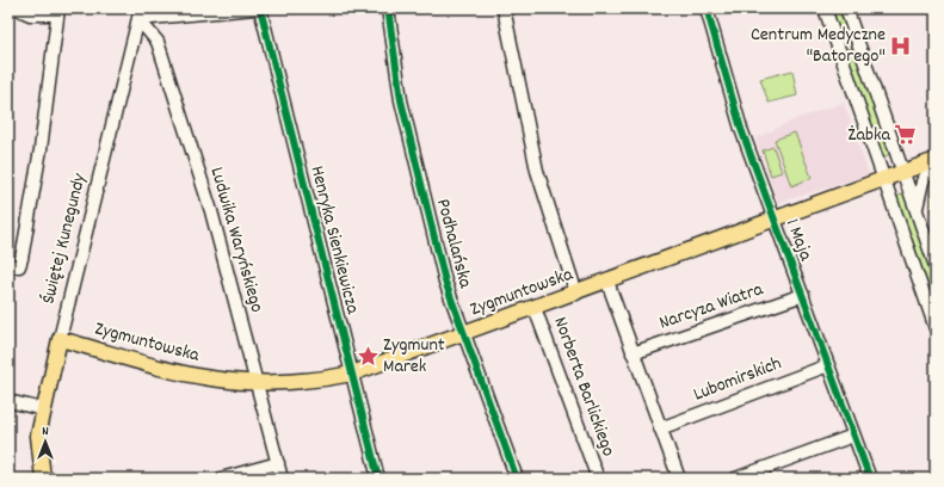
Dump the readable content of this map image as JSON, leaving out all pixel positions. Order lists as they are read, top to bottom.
{
  "streets": {
    "main road": ["Świętej Kunegundy", "Zygmuntowska"],
    "street": [
      "Ludwika Waryńskiego",
      "Henryka Sienkiewicza",
      "1 Maja",
      "Podhalańska",
      "Narcyza Wiatra",
      "Lubomirskich",
      "Norberta Barlickiego"
    ]
  },
  "crossings": [
    ["Świętej Kunegundy", "Ludwika Waryńskiego"],
    ["Świętej Kunegundy", "Zygmuntowska"],
    ["Ludwika Waryńskiego", "Zygmuntowska"],
    ["Henryka Sienkiewicza", "Zygmuntowska"],
    ["1 Maja", "Zygmuntowska"],
    ["1 Maja", "Narcyza Wiatra"],
    ["1 Maja", "Lubomirskich"],
    ["Podhalańska", "Zygmuntowska"],
    ["Zygmuntowska", "Norberta Barlickiego"]
  ],
  "places": {
    "hospital": ["Centrum Medyczne \"Batorego\""],
    "supermarket": ["Żabka"],
    "place": ["Zygmunt Marek"]
  },
  "north": "top"
}
